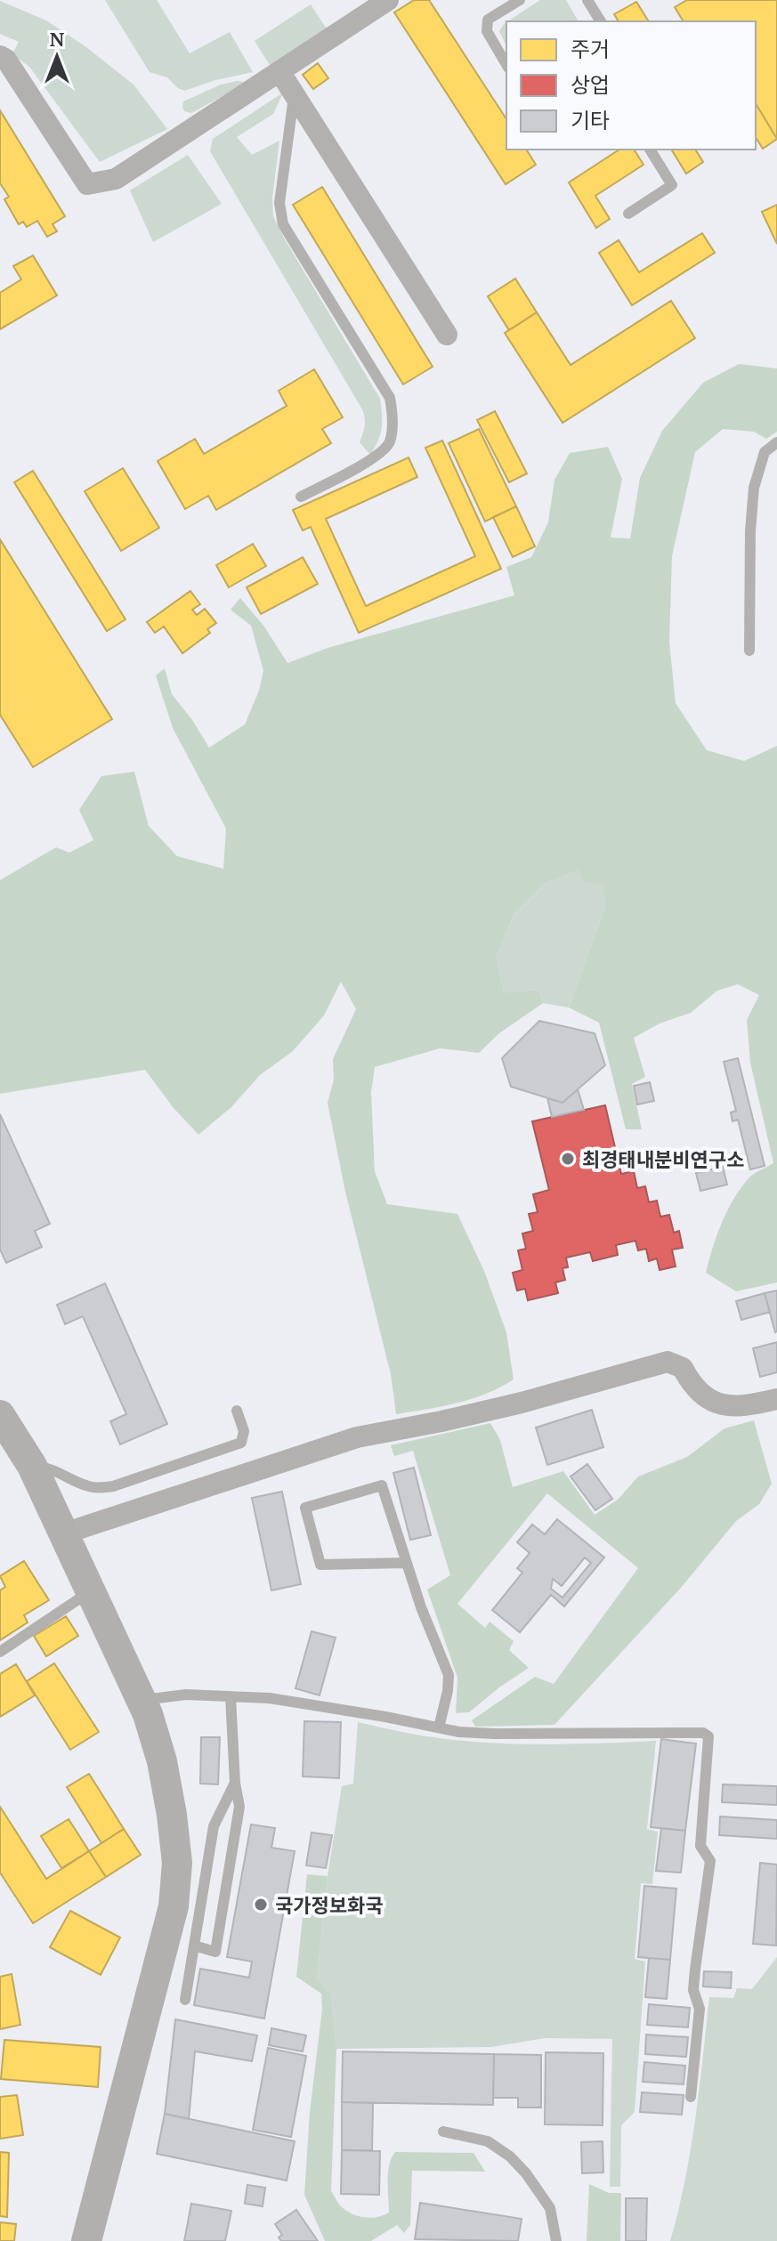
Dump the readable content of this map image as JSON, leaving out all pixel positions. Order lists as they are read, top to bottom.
{
  "places": ["최경태내분비연구소", "국가정보화국"],
  "legend": ["주거", "상업", "기타"],
  "north": "top"
}
